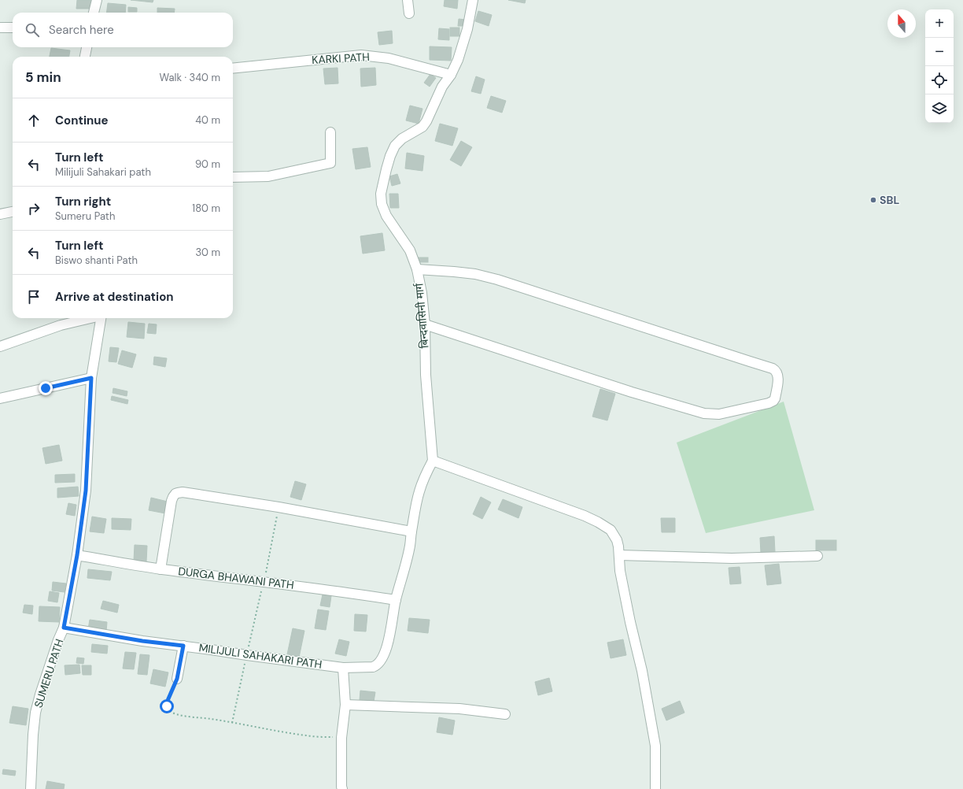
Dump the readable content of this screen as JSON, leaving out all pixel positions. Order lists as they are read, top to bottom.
{
  "streets": {
    "street": [
      "KARKI PATH",
      "बिन्दवासिनी मार्ग",
      "DURGA BHAWANI PATH",
      "MILIJULI SAHAKARI PATH",
      "SUMERU PATH"
    ]
  },
  "crossings": [
    ["KARKI PATH", "बिन्दवासिनी मार्ग"],
    ["बिन्दवासिनी मार्ग", "MILIJULI SAHAKARI PATH"],
    ["DURGA BHAWANI PATH", "MILIJULI SAHAKARI PATH"],
    ["DURGA BHAWANI PATH", "SUMERU PATH"],
    ["MILIJULI SAHAKARI PATH", "SUMERU PATH"]
  ],
  "places": ["SBL"],
  "north": "top",
  "page": {
    "map_buttons": ["+", "−"],
    "search": "Search here",
    "heading": ["5 min", "Walk · 340 m"],
    "list": [
      ["Continue", "40 m"],
      ["Turn left", "Milijuli Sahakari path", "90 m"],
      ["Turn right", "Sumeru Path", "180 m"],
      ["Turn left", "Biswo shanti Path", "30 m"],
      "Arrive at destination"
    ]
  }
}
